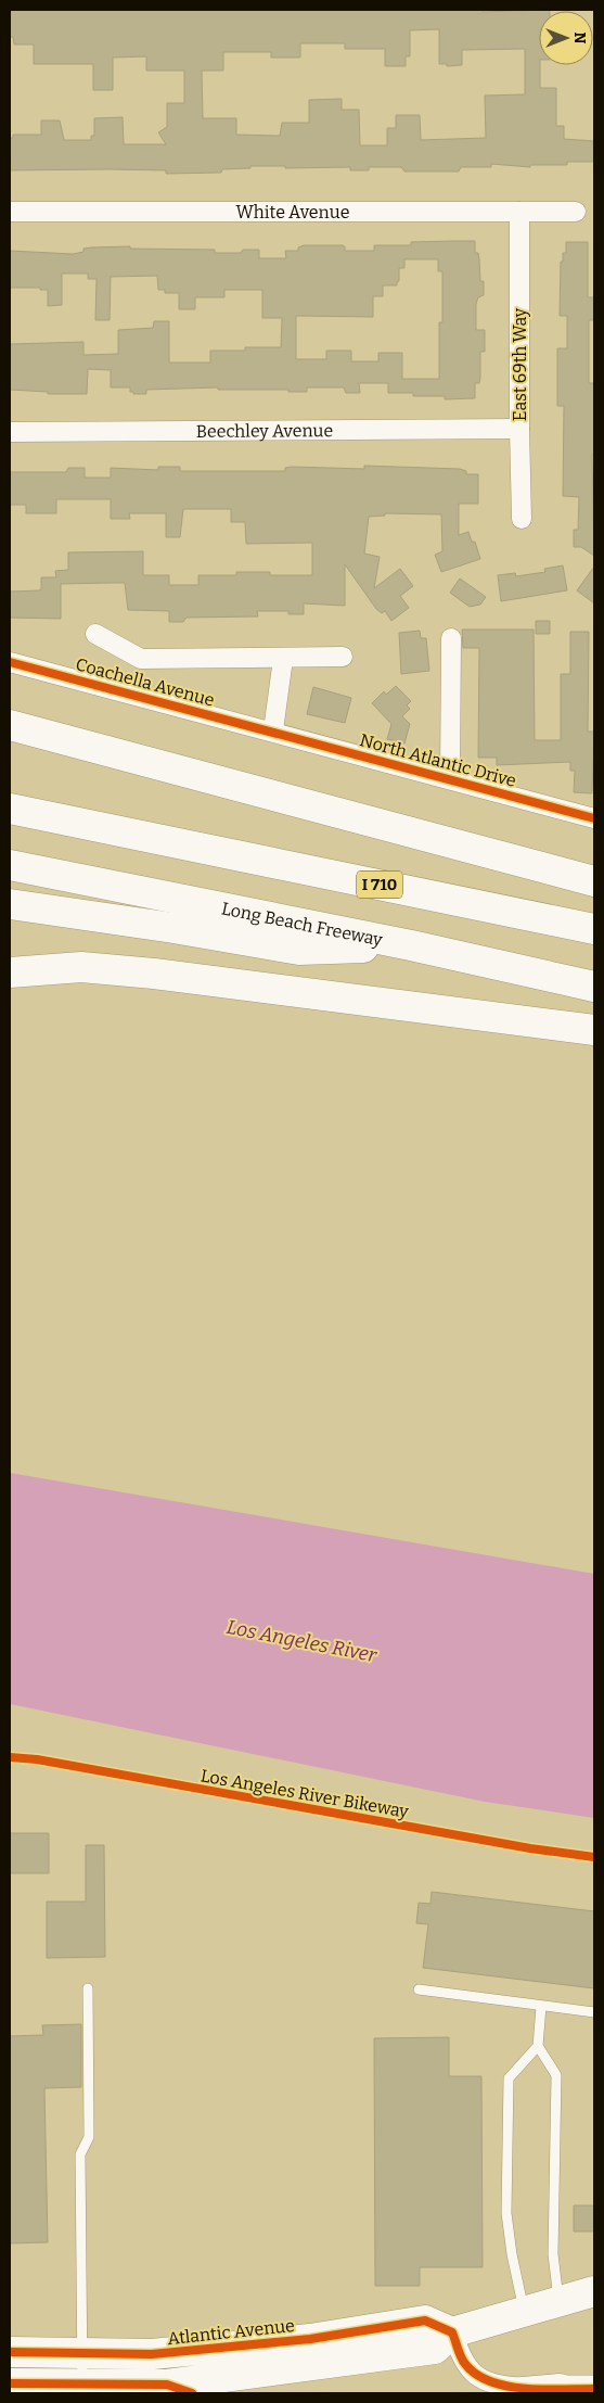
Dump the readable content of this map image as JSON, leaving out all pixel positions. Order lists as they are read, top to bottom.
{
  "streets": {
    "main road": ["I 710", "Long Beach Freeway", "Atlantic Avenue"],
    "street": [
      "White Avenue",
      "East 69th Way",
      "Beechley Avenue",
      "Coachella Avenue",
      "North Atlantic Drive"
    ],
    "cycle path": ["Los Angeles River Bikeway"]
  },
  "crossings": [
    ["White Avenue", "East 69th Way"],
    ["East 69th Way", "Beechley Avenue"],
    ["Coachella Avenue", "North Atlantic Drive"]
  ],
  "water": ["Los Angeles River"],
  "north": "right"
}
